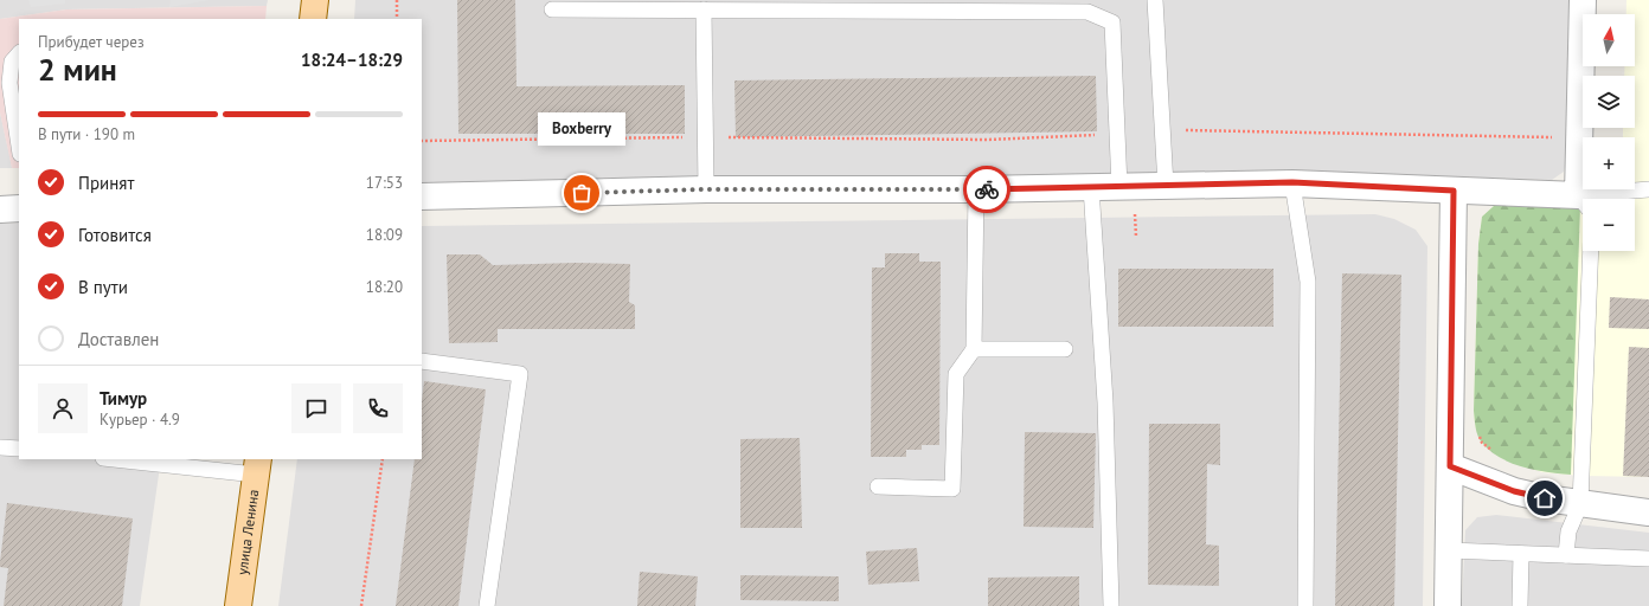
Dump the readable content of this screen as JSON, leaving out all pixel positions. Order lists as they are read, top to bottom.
{
  "streets": {
    "main road": ["улица Ленина"]
  },
  "places": ["Boxberry"],
  "north": "top",
  "page": {
    "map_buttons": ["+", "−"],
    "heading": ["2 мин", "Прибудет через", "18:24–18:29"],
    "panel": ["Тимур", "Курьер · 4.9"],
    "bar": "В пути · 190 m",
    "bubble": "Boxberry",
    "list": [
      ["Принят", "17:53"],
      ["Готовится", "18:09"],
      ["В пути", "18:20"],
      "Доставлен"
    ]
  }
}
